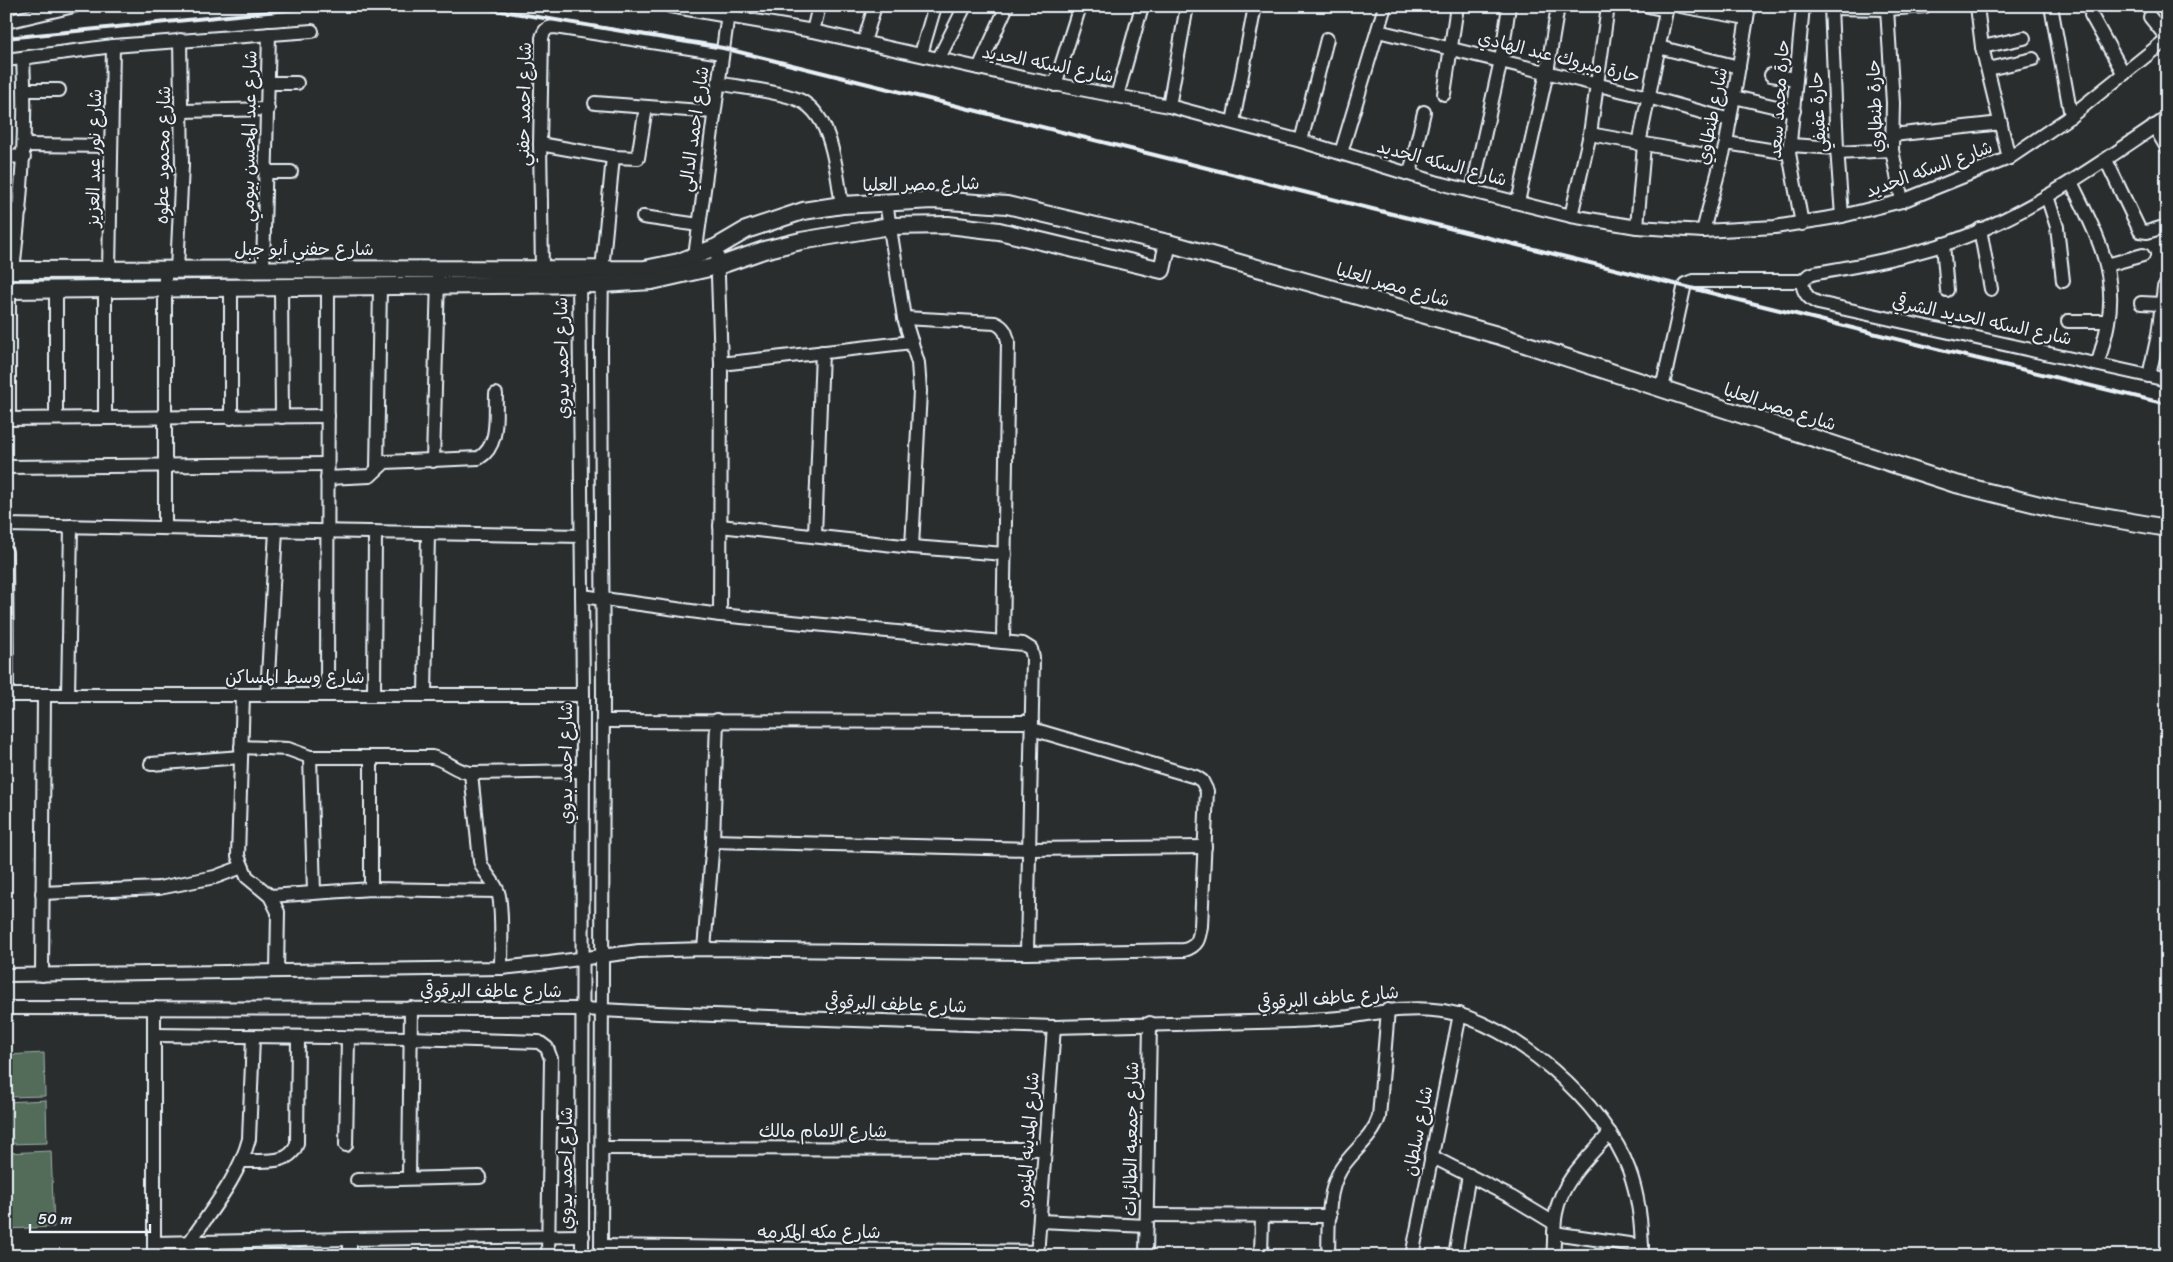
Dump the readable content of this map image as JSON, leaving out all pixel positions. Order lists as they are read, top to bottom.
{
  "streets": {
    "street": [
      "حارة مبروك عبد الهادي",
      "شارع السكه الحديد",
      "حارة محمد سعد",
      "شارع احمد حفني",
      "حارة طنطاوي",
      "حارة عفيفي",
      "شارع طنطاوي",
      "شارع احمد الدالي",
      "شارع عبد المحسن بيومي",
      "شارع محمود عطوه",
      "شارع نور عبد العزيز",
      "شارع مصر العليا",
      "شارع حفني أبو جبل",
      "شارع السكه الحديد الشرقي",
      "شارع احمد بدوي",
      "شارع وسط المساكن",
      "شارع عاطف البرقوقي",
      "شارع الامام مالك",
      "شارع سلطان",
      "شارع جمعيه الطائرات",
      "شارع المدينه المنوره",
      "شارع مكه المكرمه"
    ]
  },
  "crossings": [
    ["حارة مبروك عبد الهادي", "شارع طنطاوي"],
    ["شارع السكه الحديد", "حارة محمد سعد"],
    ["شارع السكه الحديد", "حارة طنطاوي"],
    ["شارع السكه الحديد", "حارة عفيفي"],
    ["شارع السكه الحديد", "شارع طنطاوي"],
    ["شارع السكه الحديد", "شارع احمد الدالي"],
    ["شارع احمد حفني", "شارع احمد الدالي"],
    ["شارع احمد حفني", "شارع حفني أبو جبل"],
    ["شارع احمد الدالي", "شارع مصر العليا"],
    ["شارع عبد المحسن بيومي", "شارع حفني أبو جبل"],
    ["شارع محمود عطوه", "شارع حفني أبو جبل"],
    ["شارع نور عبد العزيز", "شارع حفني أبو جبل"],
    ["شارع مصر العليا", "شارع حفني أبو جبل"],
    ["شارع مصر العليا", "شارع احمد بدوي"],
    ["شارع حفني أبو جبل", "شارع احمد بدوي"],
    ["شارع احمد بدوي", "شارع وسط المساكن"],
    ["شارع احمد بدوي", "شارع عاطف البرقوقي"],
    ["شارع احمد بدوي", "شارع الامام مالك"],
    ["شارع احمد بدوي", "شارع مكه المكرمه"],
    ["شارع عاطف البرقوقي", "شارع سلطان"],
    ["شارع عاطف البرقوقي", "شارع جمعيه الطائرات"],
    ["شارع عاطف البرقوقي", "شارع المدينه المنوره"],
    ["شارع الامام مالك", "شارع المدينه المنوره"],
    ["شارع المدينه المنوره", "شارع مكه المكرمه"]
  ],
  "scale_bar": "50 m"
}
